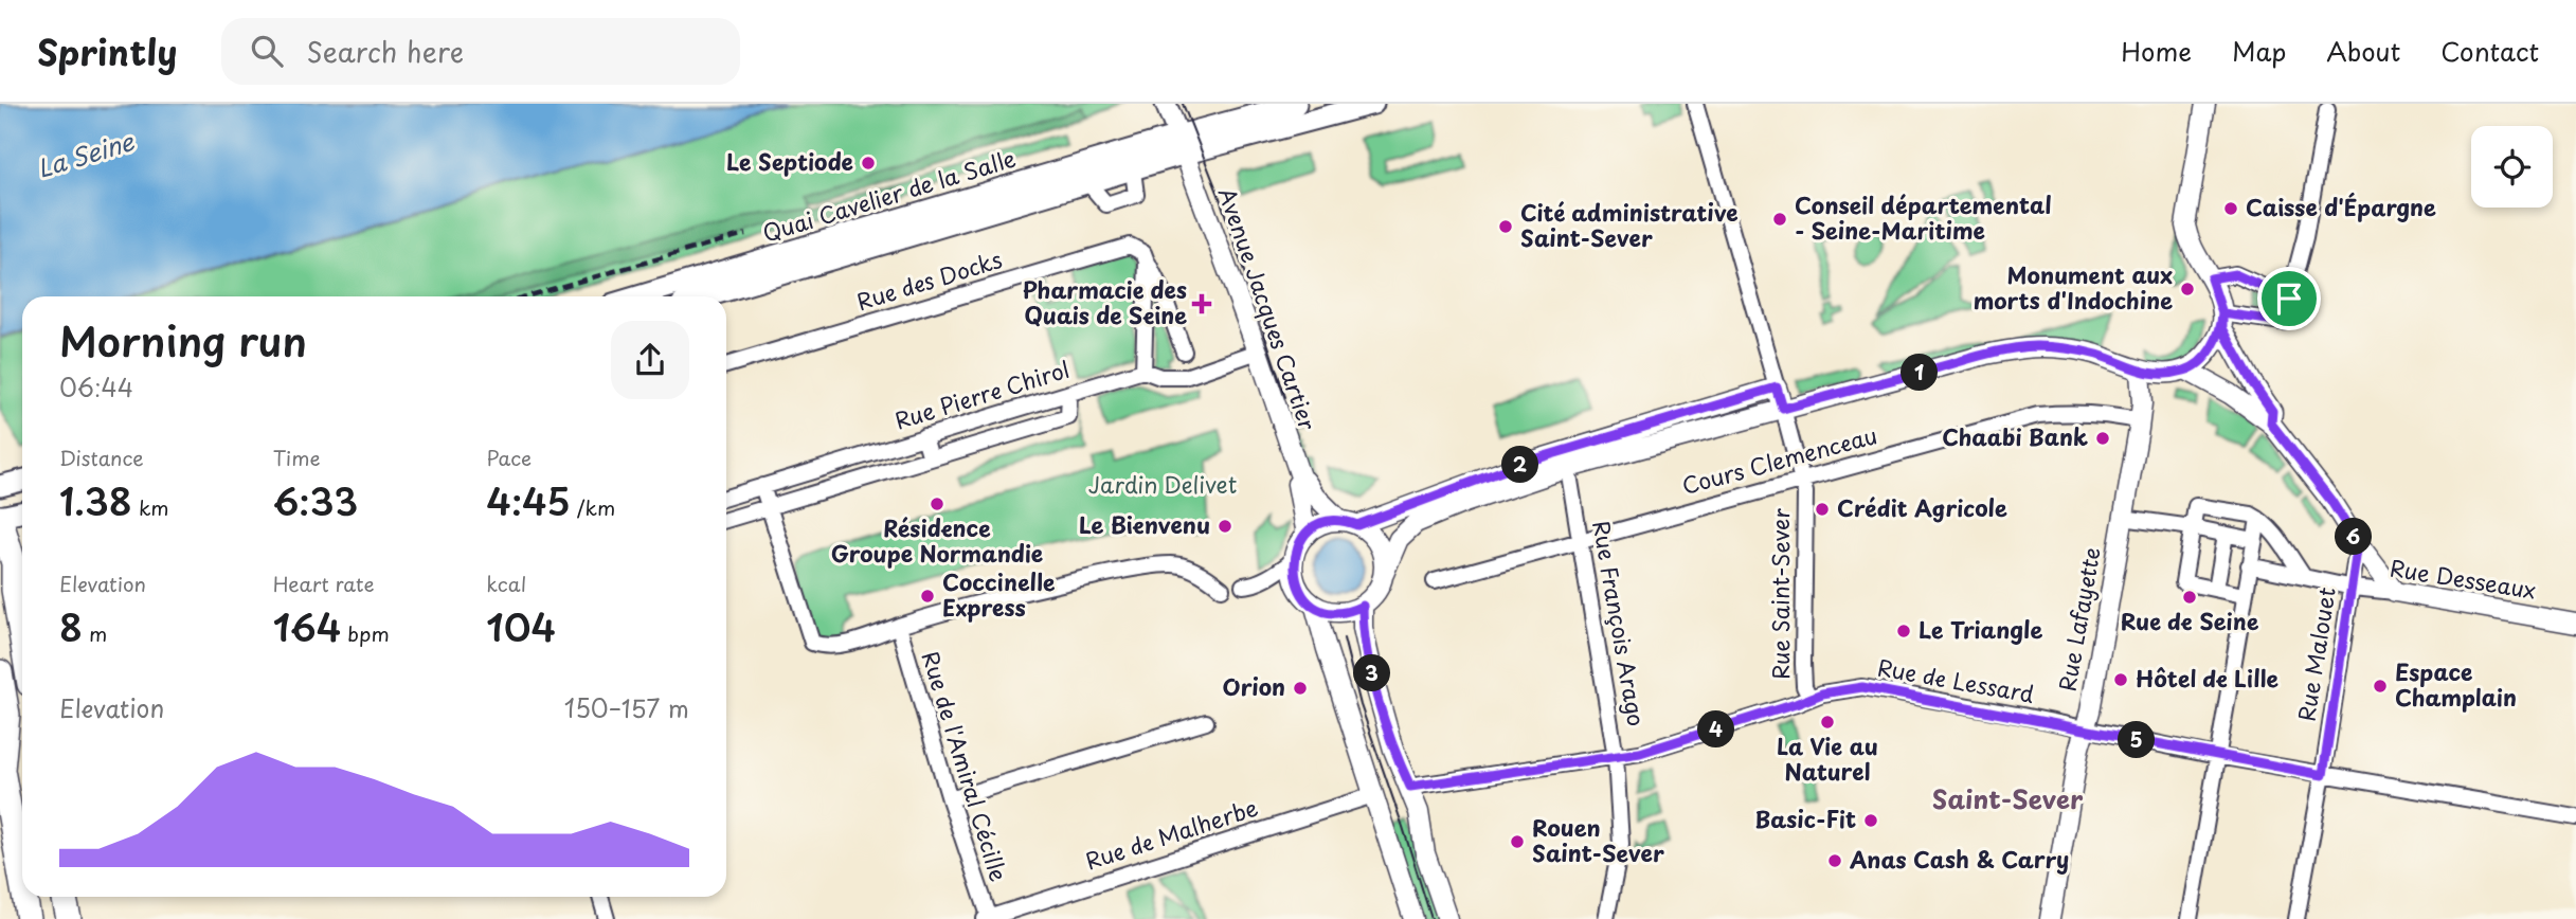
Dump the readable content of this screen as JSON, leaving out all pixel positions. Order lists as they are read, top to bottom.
{
  "streets": {
    "main road": ["Quai Cavelier de la Salle"],
    "street": [
      "Rue des Docks",
      "Avenue Jacques Cartier",
      "Rue Pierre Chirol",
      "Cours Clemenceau",
      "Rue Desseaux",
      "Rue Saint-Sever",
      "Rue Lafayette",
      "Rue François Arago",
      "Rue Malouet",
      "Rue de Lessard",
      "Rue de l'Amiral Cécille",
      "Rue de Malherbe"
    ]
  },
  "crossings": [
    ["Quai Cavelier de la Salle", "Avenue Jacques Cartier"],
    ["Avenue Jacques Cartier", "Rue Pierre Chirol"],
    ["Cours Clemenceau", "Rue Saint-Sever"],
    ["Cours Clemenceau", "Rue Lafayette"],
    ["Cours Clemenceau", "Rue François Arago"],
    ["Rue Desseaux", "Rue Malouet"],
    ["Rue Saint-Sever", "Rue de Lessard"],
    ["Rue Lafayette", "Rue de Lessard"],
    ["Rue François Arago", "Rue de Lessard"],
    ["Rue Malouet", "Rue de Lessard"],
    ["Rue de l'Amiral Cécille", "Rue de Malherbe"]
  ],
  "districts": ["Saint-Sever"],
  "water": ["La Seine"],
  "parks": ["Jardin Delivet"],
  "places": {
    "other": [
      "Le Septiode",
      "Caisse d'Épargne",
      "Conseil départemental - Seine-Maritime",
      "Cité administrative Saint-Sever",
      "Monument aux morts d'Indochine",
      "Chaabi Bank",
      "Résidence Groupe Normandie",
      "Crédit Agricole",
      "Le Bienvenu",
      "Coccinelle Express",
      "Rue de Seine",
      "Le Triangle",
      "Hôtel de Lille",
      "Espace Champlain",
      "Orion",
      "La Vie au Naturel",
      "Basic-Fit",
      "Rouen Saint-Sever",
      "Anas Cash & Carry"
    ],
    "health": ["Pharmacie des Quais de Seine"]
  },
  "page": {
    "header": "Sprintly",
    "search": "Search here",
    "nav": [
      "Home",
      "Map",
      "About",
      "Contact"
    ],
    "heading": ["Morning run", "06:44"],
    "pins": [
      "1",
      "2",
      "6",
      "3",
      "4",
      "5"
    ],
    "stats": [
      ["Distance", "1.38 km"],
      ["Time", "6:33"],
      ["Pace", "4:45 /km"],
      ["Elevation", "8 m"],
      ["Heart rate", "164 bpm"],
      ["kcal", "104"]
    ],
    "chart": ["Elevation", "150–157 m"]
  }
}
